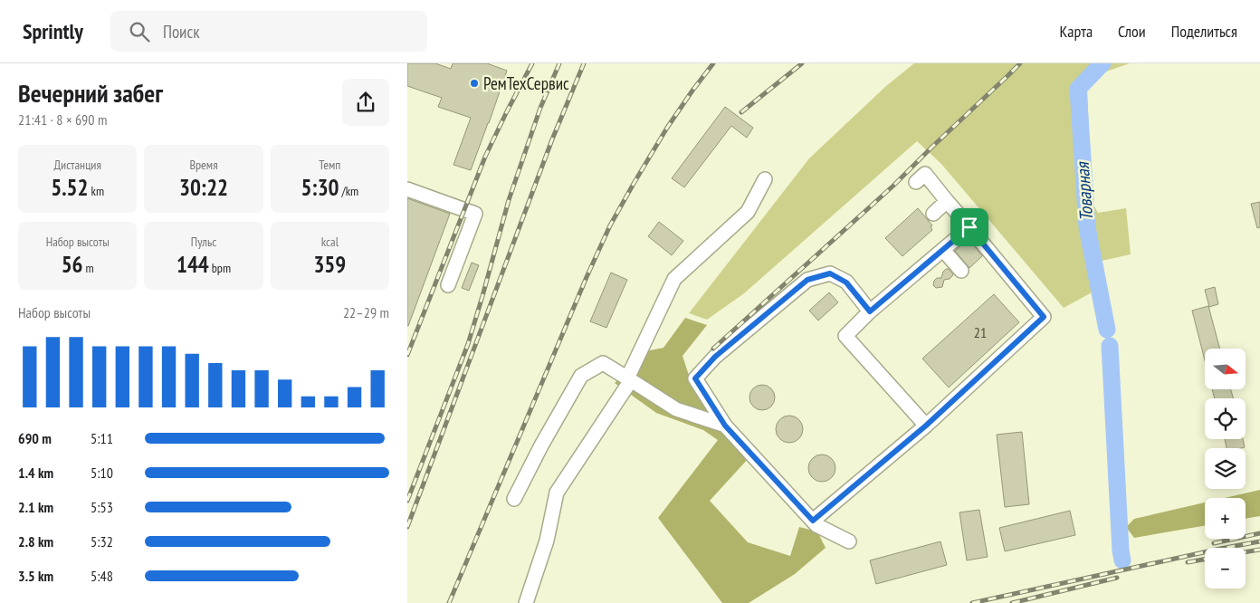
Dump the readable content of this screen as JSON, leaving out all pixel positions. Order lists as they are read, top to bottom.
{
  "water": ["Товарная"],
  "places": ["РемТехСервис"],
  "house_numbers": ["21"],
  "north": "right",
  "page": {
    "header": "Sprintly",
    "search": "Поиск",
    "nav": ["Карта", "Слои", "Поделиться"],
    "heading": ["Вечерний забег", "21:41 · 8 × 690 m"],
    "stats": [
      ["Дистанция", "5.52 km"],
      ["Время", "30:22"],
      ["Темп", "5:30 /km"],
      ["Набор высоты", "56 m"],
      ["Пульс", "144 bpm"],
      ["kcal", "359"]
    ],
    "chart": ["Набор высоты", "22–29 m"],
    "map_buttons": ["+", "−"],
    "list": [
      {
        "name": "690 m",
        "note": "5:11"
      },
      {
        "name": "1.4 km",
        "note": "5:10"
      },
      {
        "name": "2.1 km",
        "note": "5:53"
      },
      {
        "name": "2.8 km",
        "note": "5:32"
      },
      {
        "name": "3.5 km",
        "note": "5:48"
      }
    ]
  }
}
